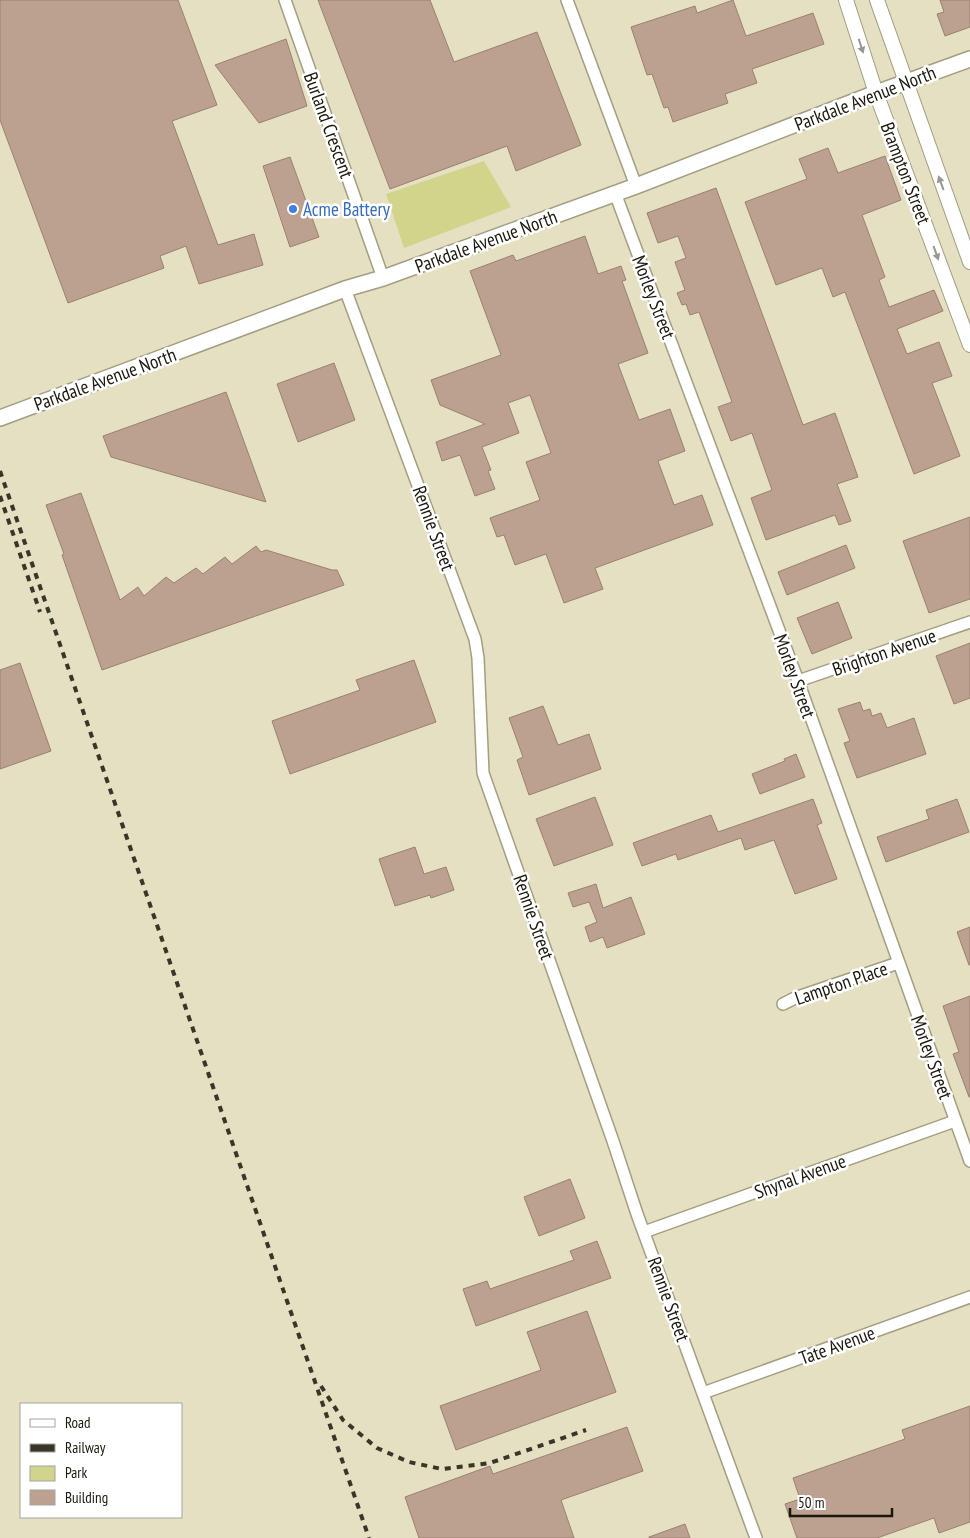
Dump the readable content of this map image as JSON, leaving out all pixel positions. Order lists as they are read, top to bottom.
{
  "streets": {
    "main road": ["Parkdale Avenue North"],
    "street": [
      "Burland Crescent",
      "Brampton Street",
      "Morley Street",
      "Rennie Street",
      "Brighton Avenue",
      "Lampton Place",
      "Shynal Avenue",
      "Tate Avenue"
    ]
  },
  "crossings": [
    ["Parkdale Avenue North", "Burland Crescent"],
    ["Parkdale Avenue North", "Brampton Street"],
    ["Parkdale Avenue North", "Morley Street"],
    ["Parkdale Avenue North", "Rennie Street"],
    ["Morley Street", "Brighton Avenue"],
    ["Morley Street", "Lampton Place"],
    ["Morley Street", "Shynal Avenue"],
    ["Rennie Street", "Shynal Avenue"],
    ["Rennie Street", "Tate Avenue"]
  ],
  "places": ["Acme Battery"],
  "legend": [
    "Road",
    "Railway",
    "Park",
    "Building"
  ],
  "scale_bar": "50 m"
}
